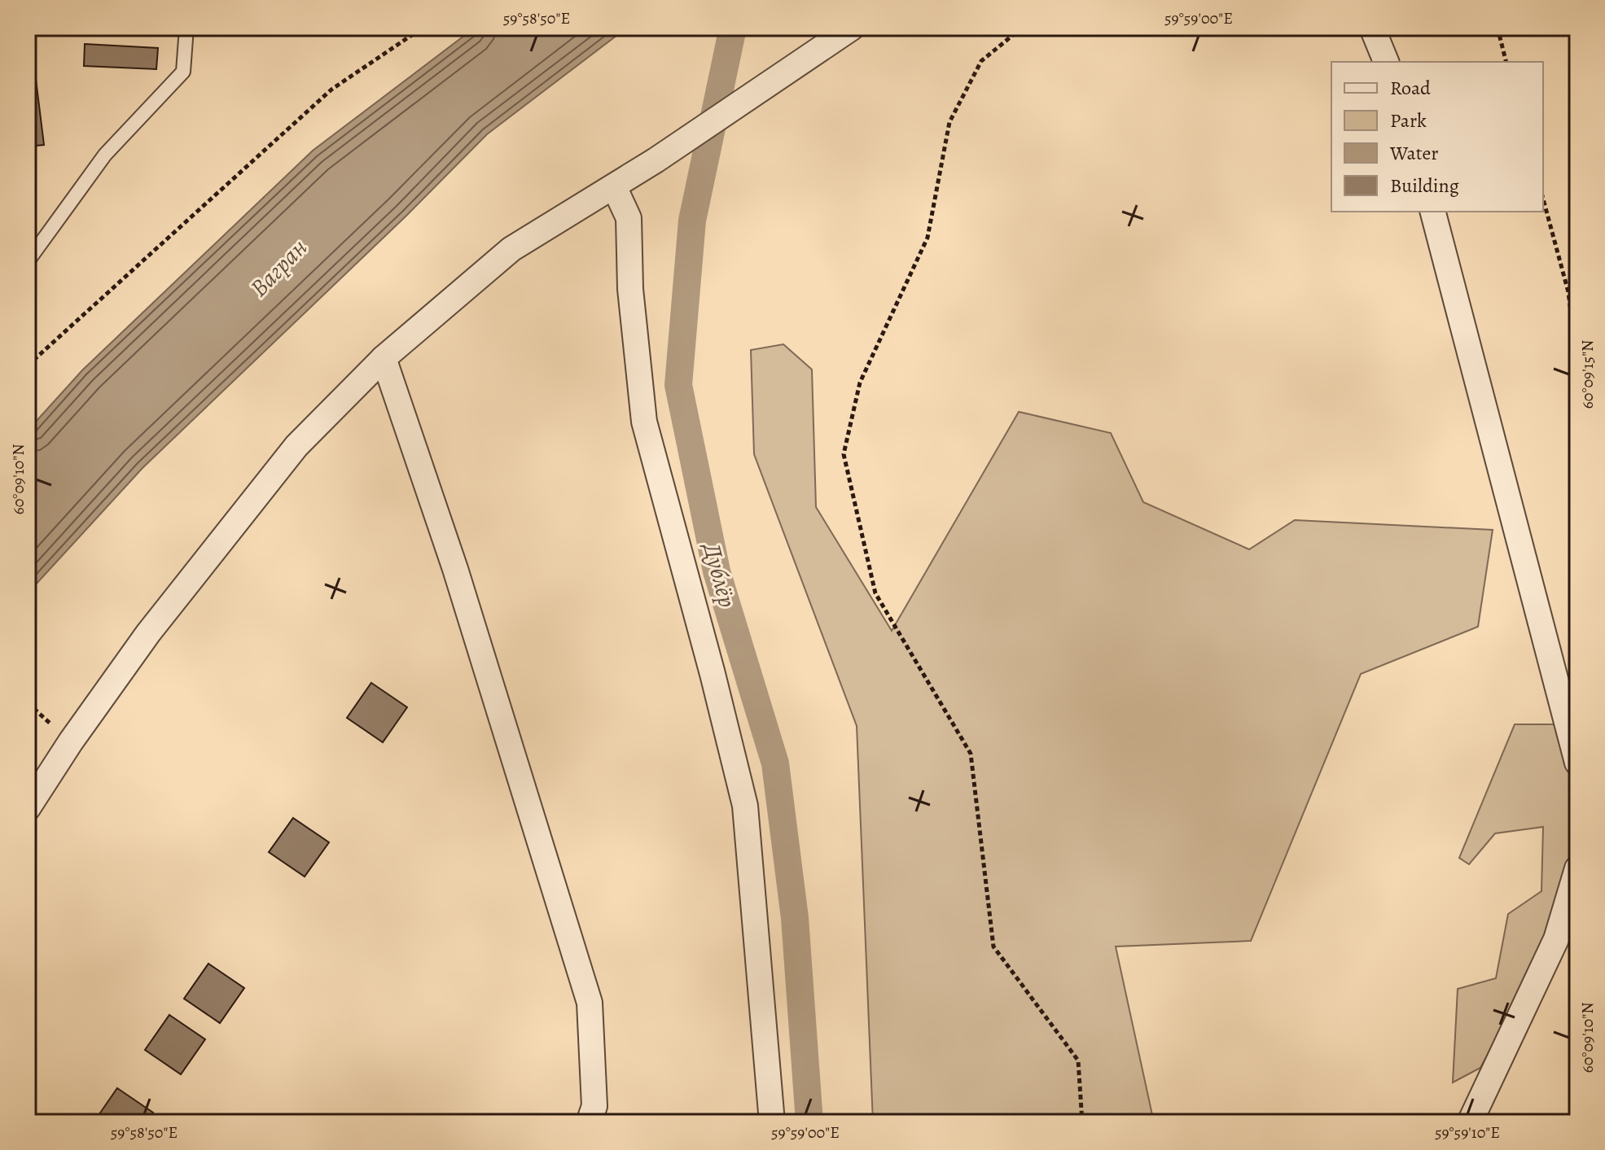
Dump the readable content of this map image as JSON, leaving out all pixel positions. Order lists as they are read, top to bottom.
{
  "water": ["Вагран", "Дублёр"],
  "legend": [
    "Road",
    "Park",
    "Water",
    "Building"
  ],
  "coordinates": [
    "59°58'50\"E",
    "59°59'00\"E",
    "60°09'15\"N",
    "60°09'10\"N",
    "59°59'10\"E"
  ]
}
